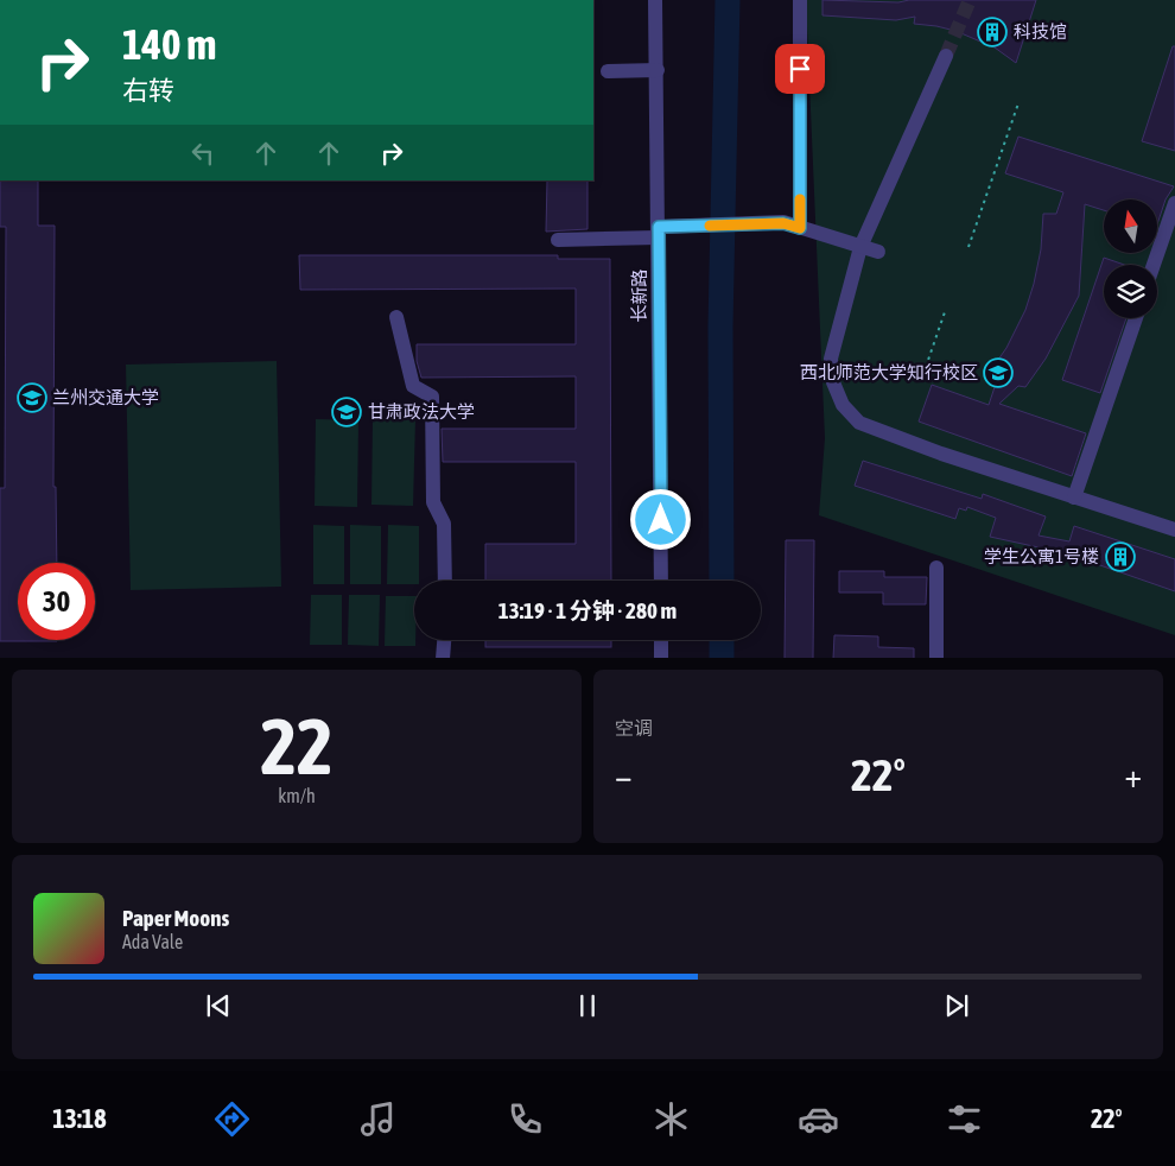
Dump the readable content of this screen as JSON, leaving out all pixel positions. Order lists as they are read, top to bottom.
{
  "streets": {
    "street": ["长新路"]
  },
  "places": {
    "building": ["科技馆", "学生公寓1号楼"],
    "school or university": ["西北师范大学知行校区", "兰州交通大学", "甘肃政法大学"]
  },
  "north": "top",
  "page": {
    "turn": ["140 m", "右转"],
    "limit": "30",
    "trip": "13:19 · 1 分钟 · 280 m",
    "tile": [
      ["22", "km/h"],
      "空调"
    ],
    "heat": ["−", "22°", "+"],
    "song": ["Paper Moons", "Ada Vale"],
    "tabs": ["13:18", "22°"]
  }
}
